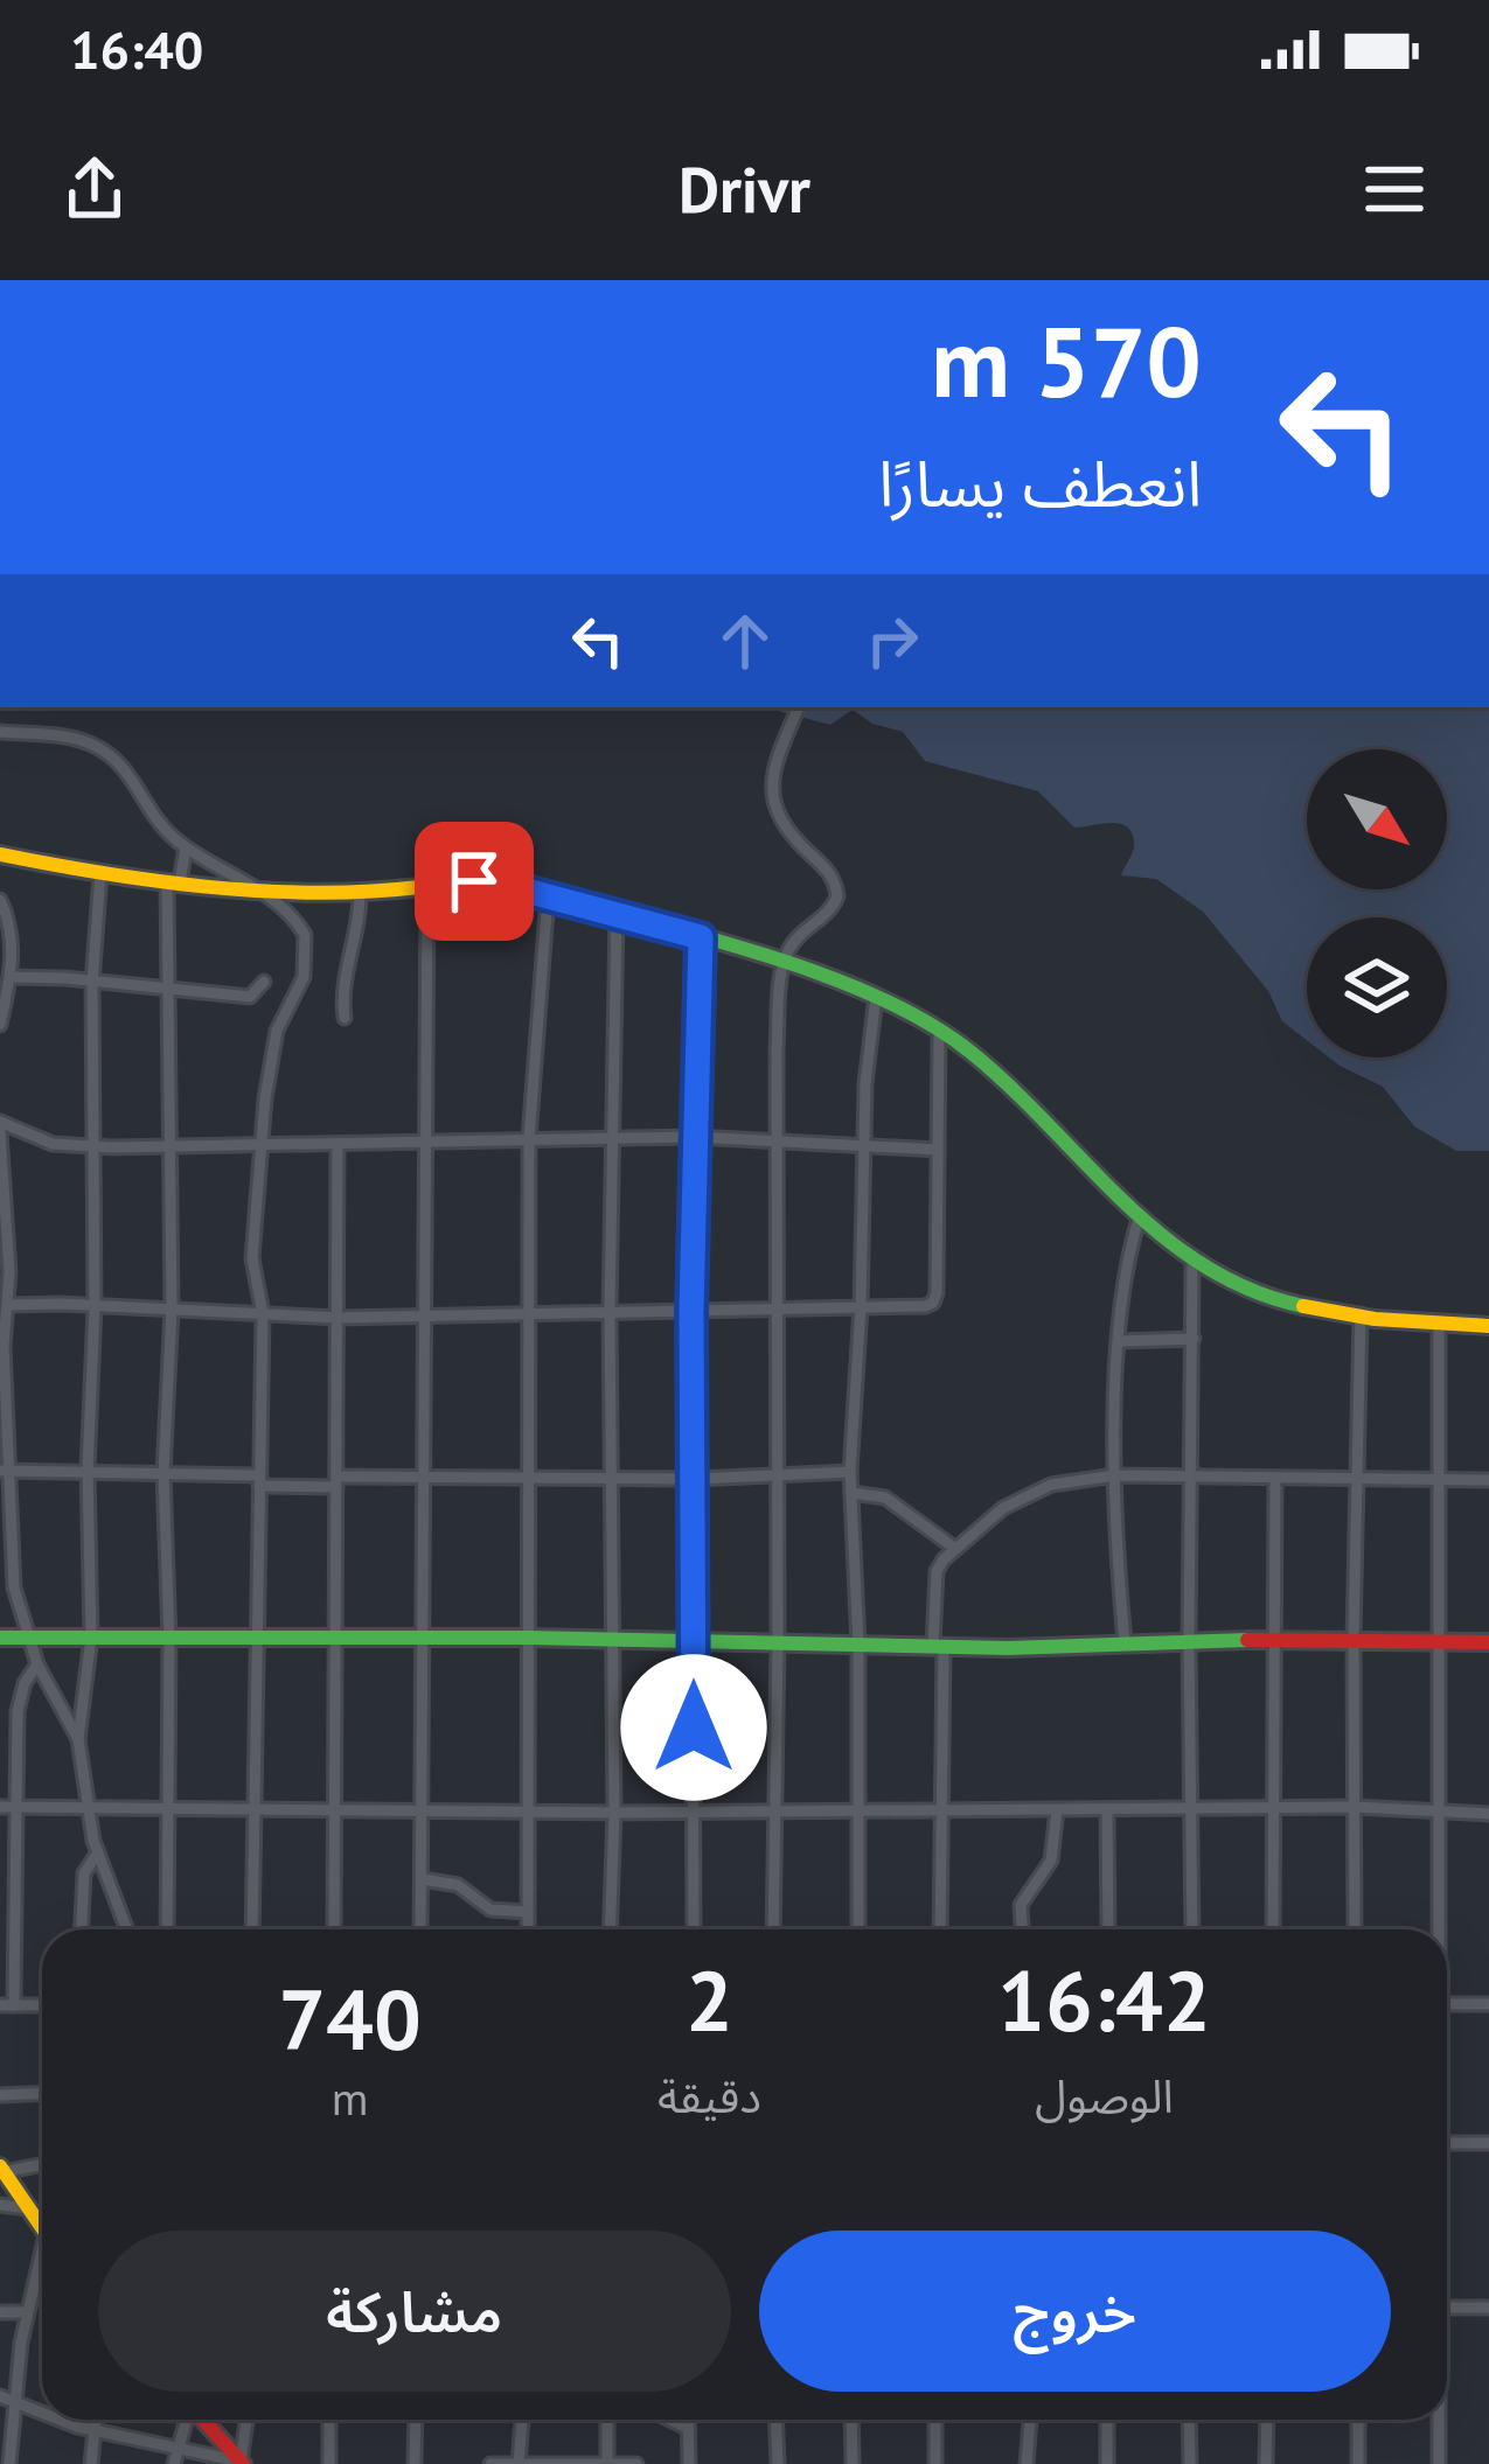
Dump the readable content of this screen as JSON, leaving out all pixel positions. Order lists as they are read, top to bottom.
{
  "north": "bottom right",
  "page": {
    "status": "16:40",
    "header": "Drivr",
    "turn": ["570 m", "انعطف يسارًا"],
    "eta": [
      "16:42",
      "الوصول",
      "2",
      "دقيقة",
      "740",
      "m"
    ],
    "buttons": ["خروج", "مشاركة"]
  }
}
